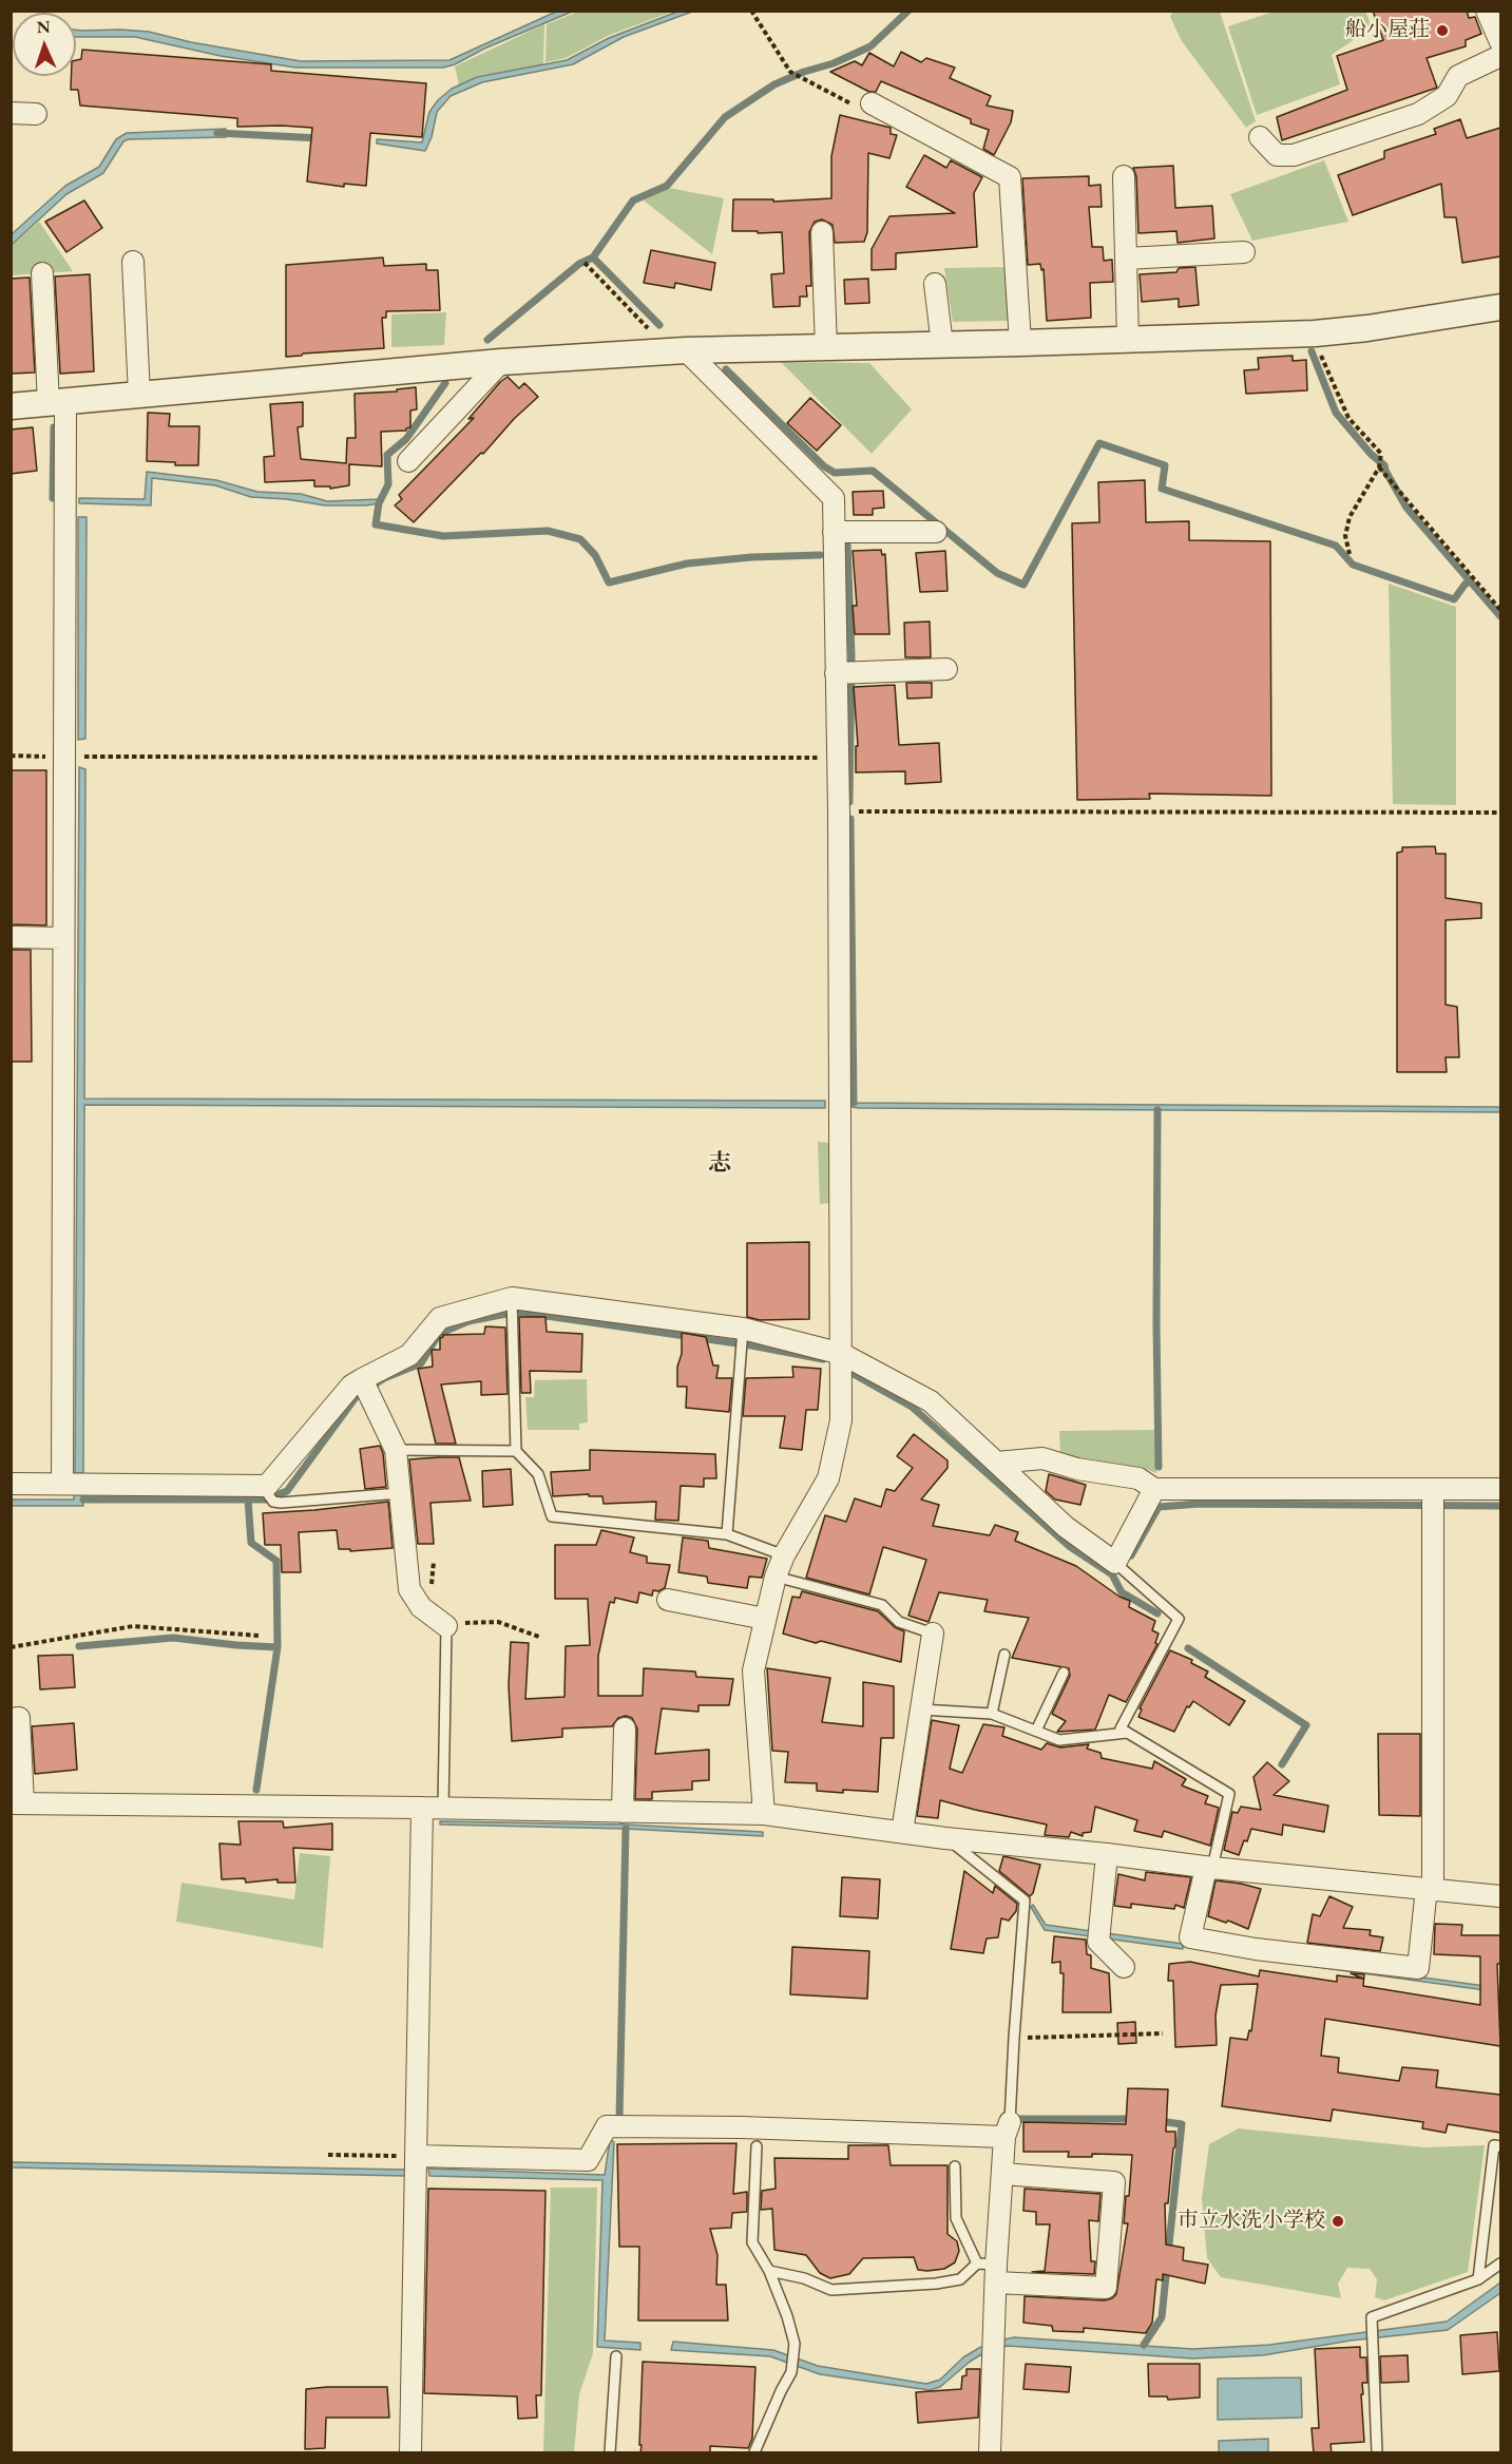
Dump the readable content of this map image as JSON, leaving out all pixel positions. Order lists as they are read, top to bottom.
{
  "districts": ["志"],
  "places": ["船小屋荘", "市立水洗小学校"],
  "north": "top"
}
